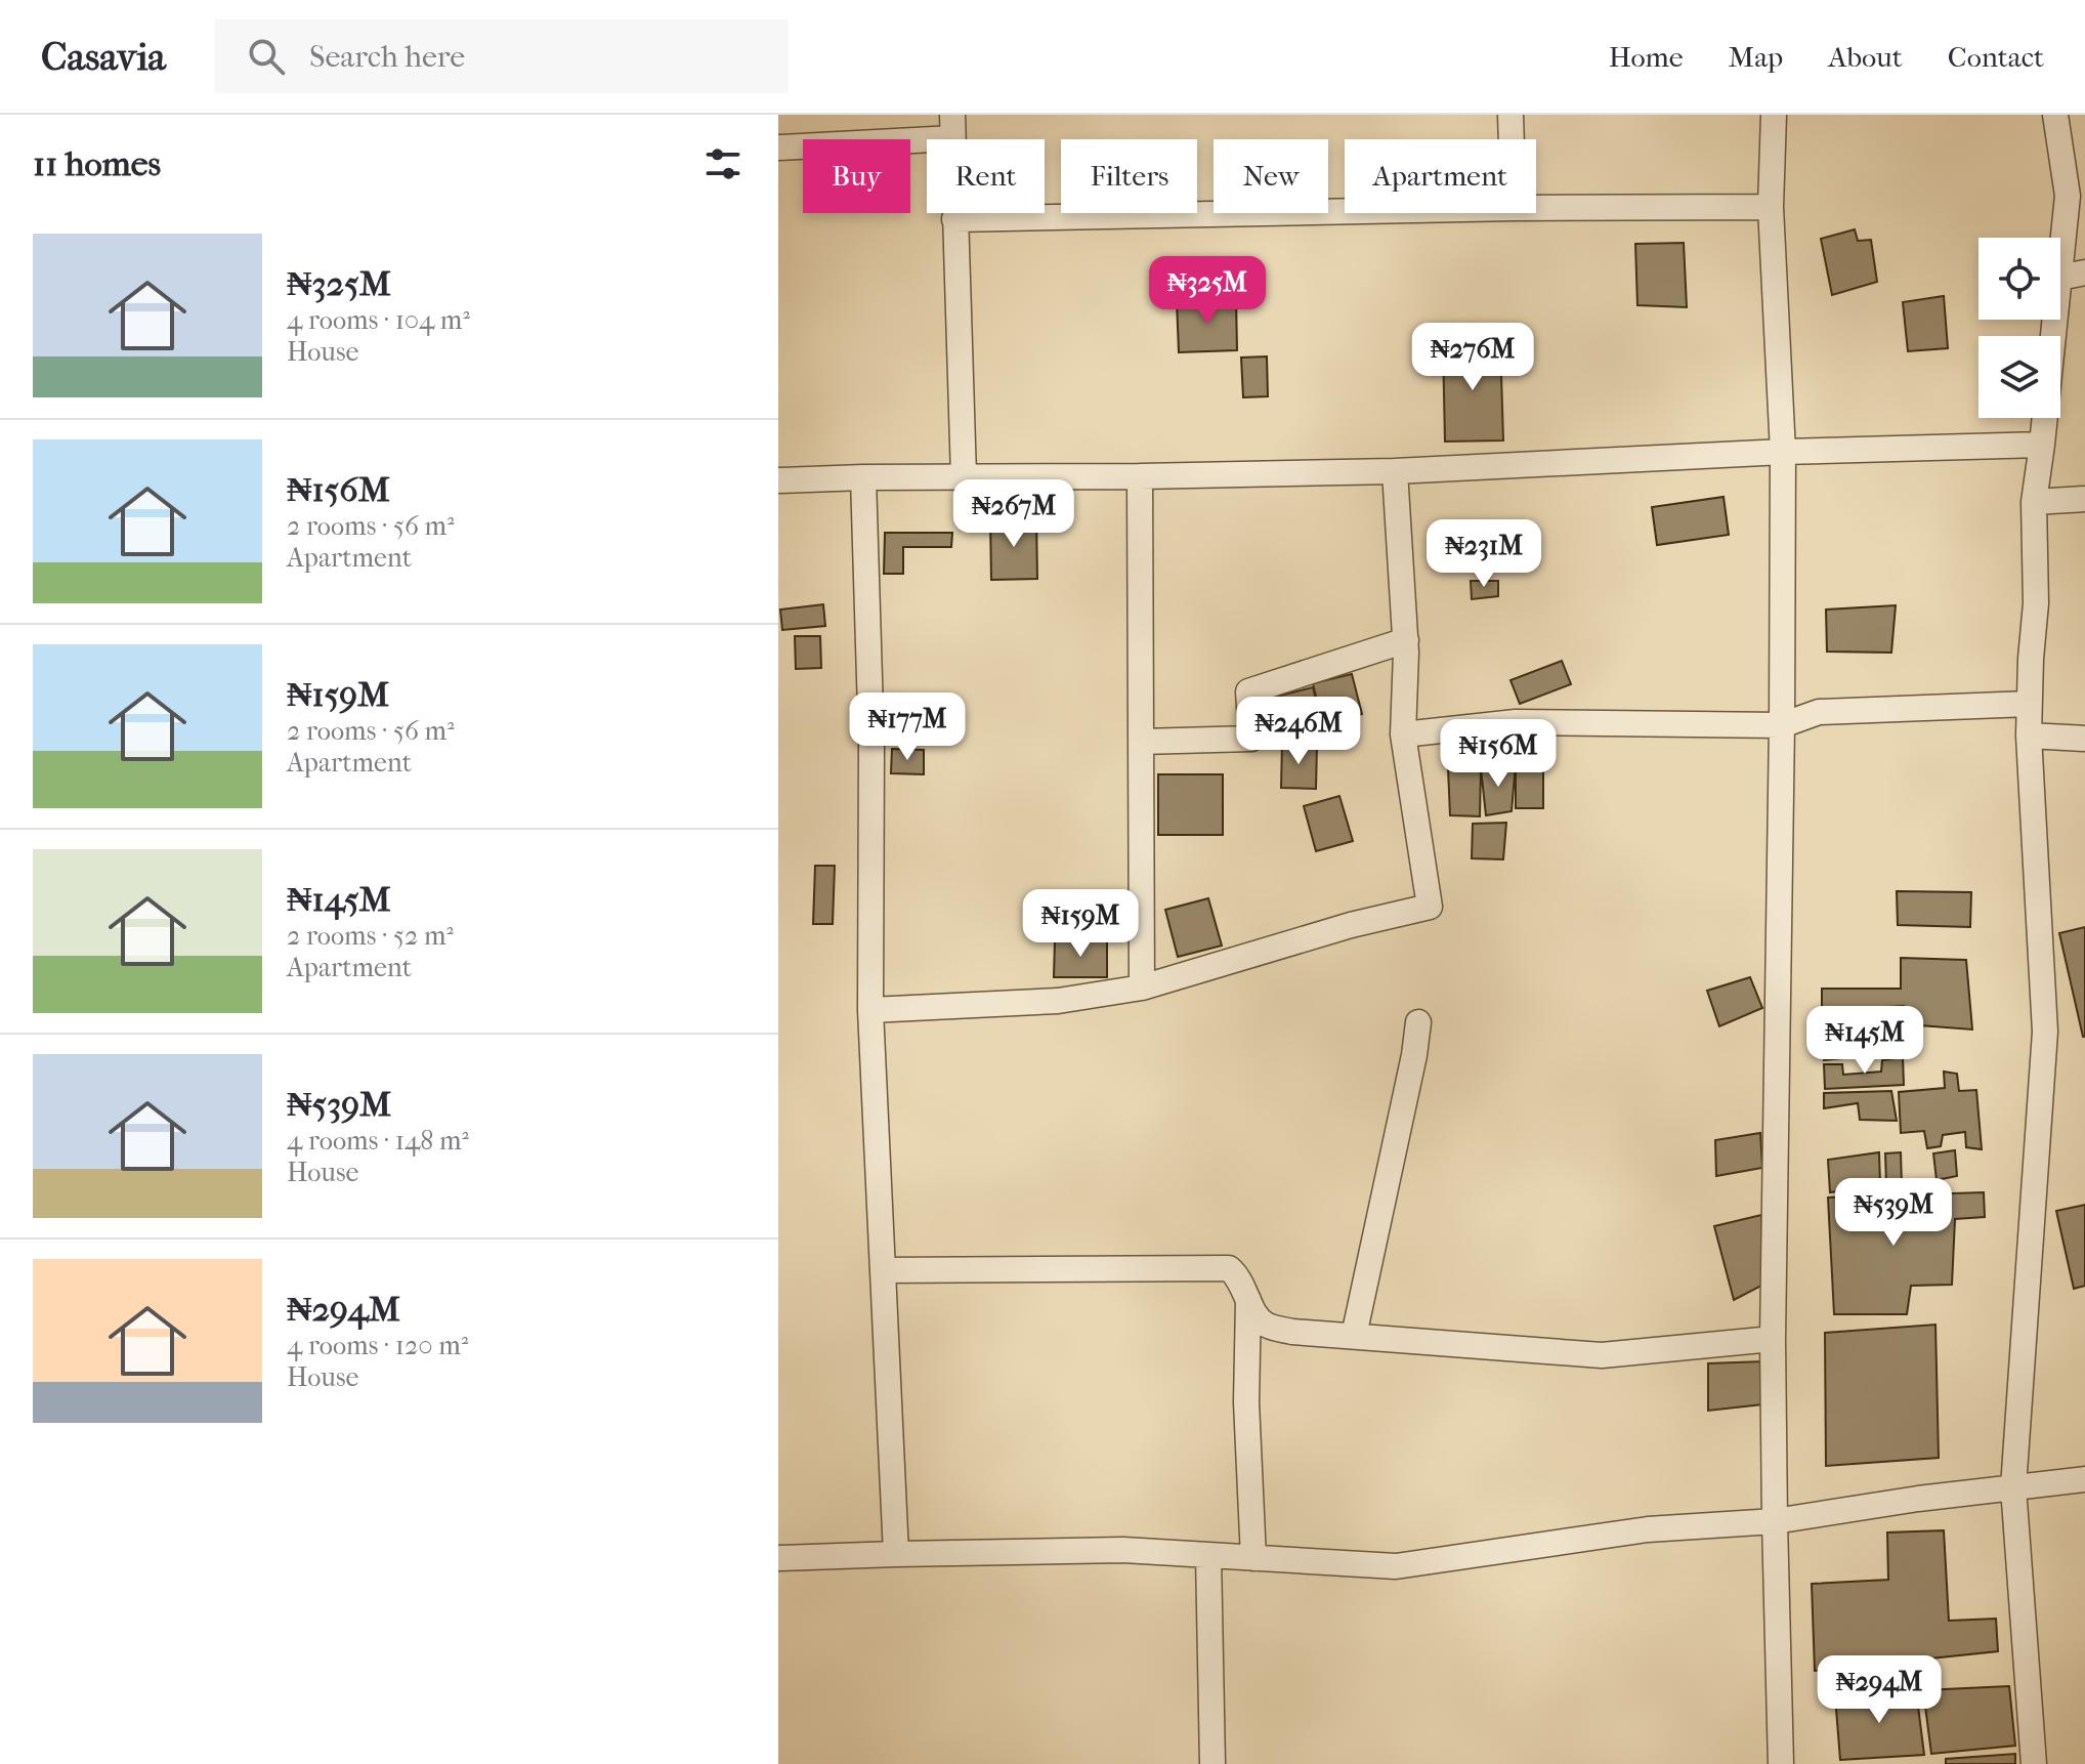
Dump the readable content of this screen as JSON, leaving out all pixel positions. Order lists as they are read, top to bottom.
{
  "page": {
    "header": "Casavia",
    "search": "Search here",
    "nav": [
      "Home",
      "Map",
      "About",
      "Contact"
    ],
    "heading": "11 homes",
    "chip": [
      "Buy",
      "Rent",
      "Filters",
      "New",
      "Apartment"
    ],
    "list": [
      {
        "name": "₦325M",
        "note": "4 rooms · 104 m² · House"
      },
      {
        "name": "₦156M",
        "note": "2 rooms · 56 m² · Apartment"
      },
      {
        "name": "₦159M",
        "note": "2 rooms · 56 m² · Apartment"
      },
      {
        "name": "₦145M",
        "note": "2 rooms · 52 m² · Apartment"
      },
      {
        "name": "₦539M",
        "note": "4 rooms · 148 m² · House"
      },
      {
        "name": "₦294M",
        "note": "4 rooms · 120 m² · House"
      }
    ],
    "price": [
      "₦325M",
      "₦276M",
      "₦267M",
      "₦231M",
      "₦177M",
      "₦246M",
      "₦156M",
      "₦159M",
      "₦145M",
      "₦539M",
      "₦294M"
    ]
  }
}
